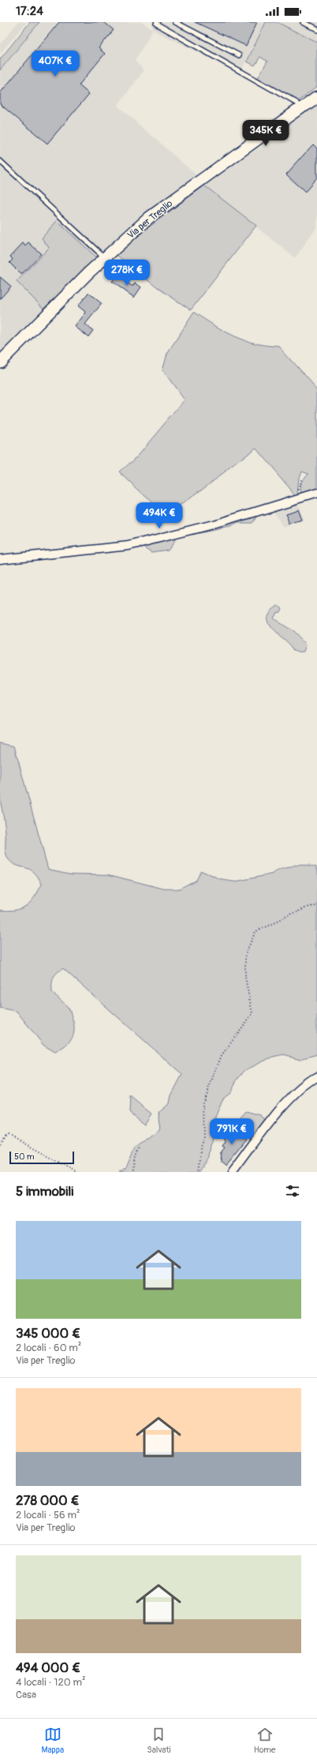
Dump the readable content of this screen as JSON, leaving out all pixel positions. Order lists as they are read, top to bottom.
{
  "streets": {
    "main road": ["Via per Treglio"]
  },
  "scale_bar": "50 m",
  "page": {
    "status": "17:24",
    "price": [
      "407K €",
      "345K €",
      "278K €",
      "494K €",
      "791K €"
    ],
    "scale": "50 m",
    "heading": "5 immobili",
    "list": [
      {
        "name": "345 000 €",
        "note": "2 locali · 60 m² · Via per Treglio"
      },
      {
        "name": "278 000 €",
        "note": "2 locali · 56 m² · Via per Treglio"
      },
      {
        "name": "494 000 €",
        "note": "4 locali · 120 m² · Casa"
      }
    ],
    "tabs": ["Mappa", "Salvati", "Home"]
  }
}
